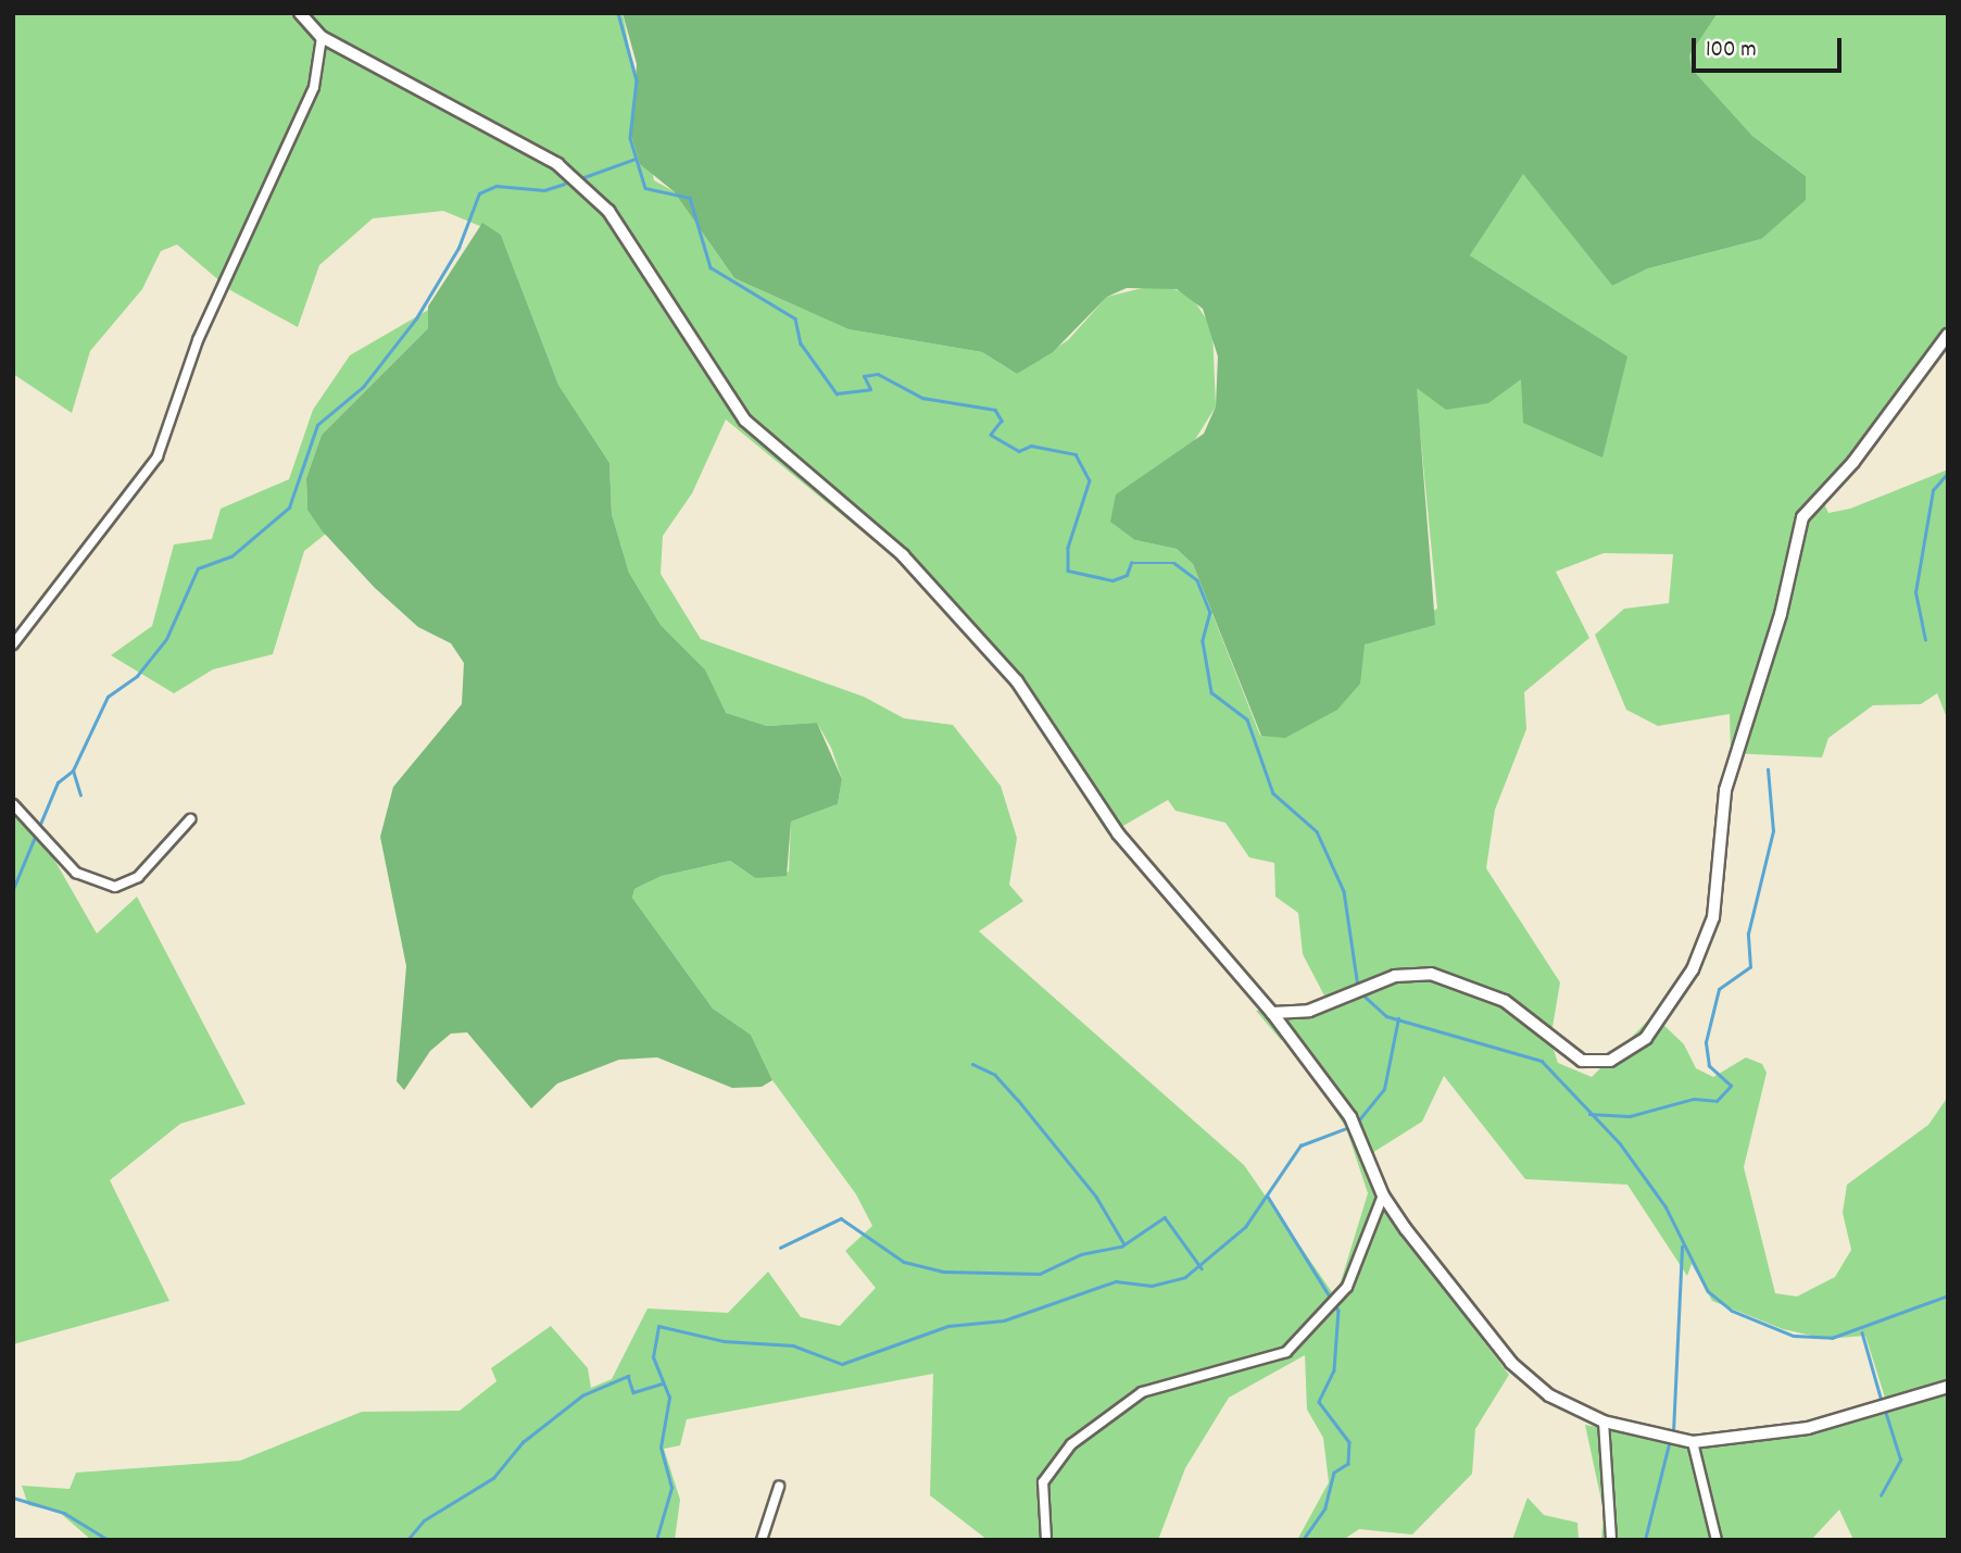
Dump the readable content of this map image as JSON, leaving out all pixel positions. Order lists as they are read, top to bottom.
{
  "scale_bar": "100 m"
}
